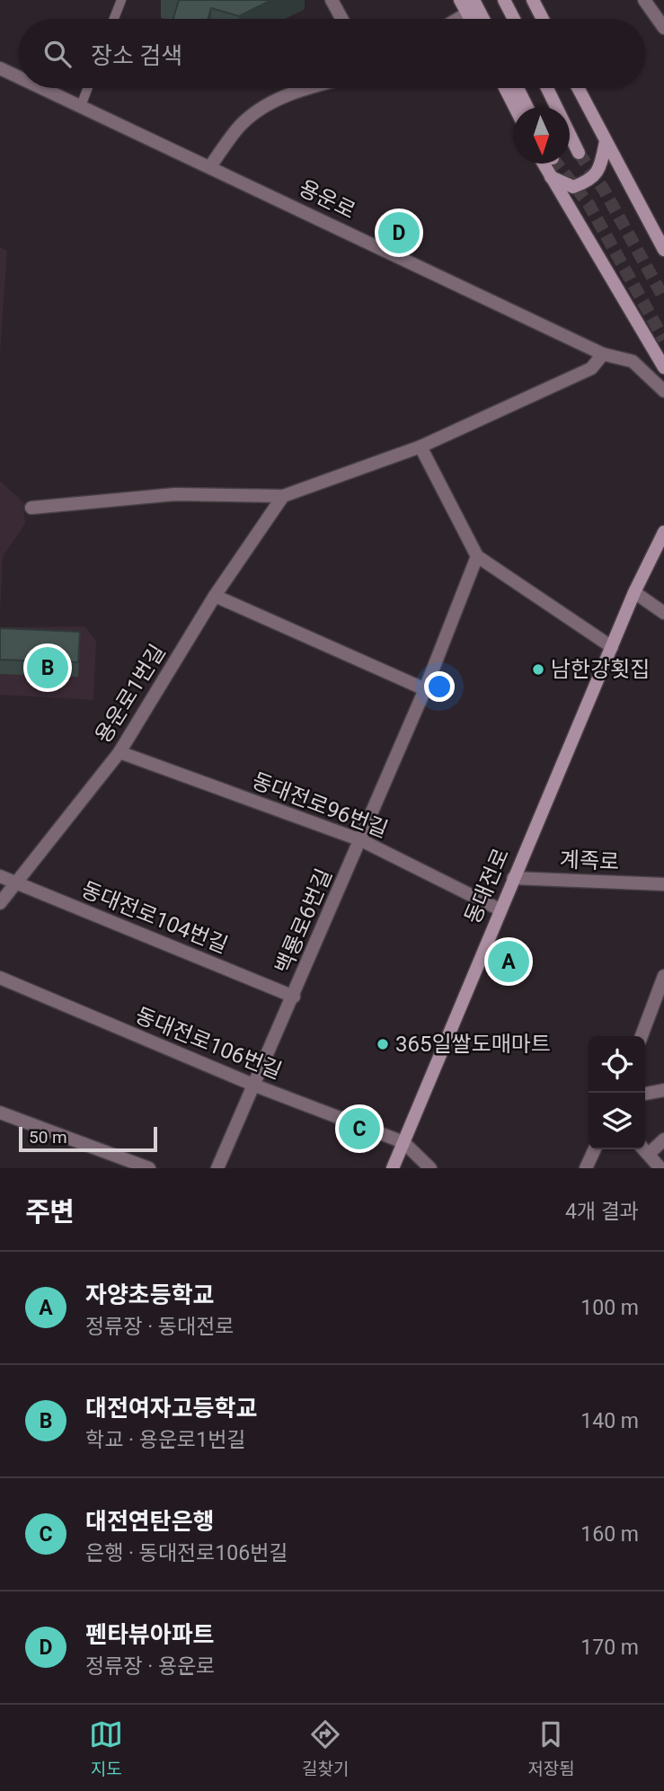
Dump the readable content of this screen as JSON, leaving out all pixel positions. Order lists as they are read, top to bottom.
{
  "streets": {
    "main road": ["동대전로"],
    "street": [
      "용운로",
      "용운로1번길",
      "동대전로96번길",
      "계족로",
      "동대전로104번길",
      "백룡로6번길",
      "동대전로106번길"
    ]
  },
  "crossings": [
    ["용운로1번길", "동대전로96번길"],
    ["용운로1번길", "동대전로104번길"],
    ["동대전로96번길", "동대전로"],
    ["동대전로96번길", "백룡로6번길"],
    ["계족로", "동대전로"],
    ["동대전로", "동대전로106번길"],
    ["동대전로104번길", "백룡로6번길"],
    ["백룡로6번길", "동대전로106번길"]
  ],
  "places": ["남한강횟집", "365일쌀도매마트"],
  "scale_bar": "50 m",
  "north": "bottom",
  "page": {
    "search": "장소 검색",
    "pins": [
      "D",
      "B",
      "A",
      "C"
    ],
    "scale": "50 m",
    "heading": ["주변", "4개 결과"],
    "list": [
      {
        "mark": "A",
        "name": "자양초등학교",
        "note": "정류장 · 동대전로",
        "value": "100 m"
      },
      {
        "mark": "B",
        "name": "대전여자고등학교",
        "note": "학교 · 용운로1번길",
        "value": "140 m"
      },
      {
        "mark": "C",
        "name": "대전연탄은행",
        "note": "은행 · 동대전로106번길",
        "value": "160 m"
      },
      {
        "mark": "D",
        "name": "펜타뷰아파트",
        "note": "정류장 · 용운로",
        "value": "170 m"
      }
    ],
    "nav": ["지도", "길찾기", "저장됨"]
  }
}
